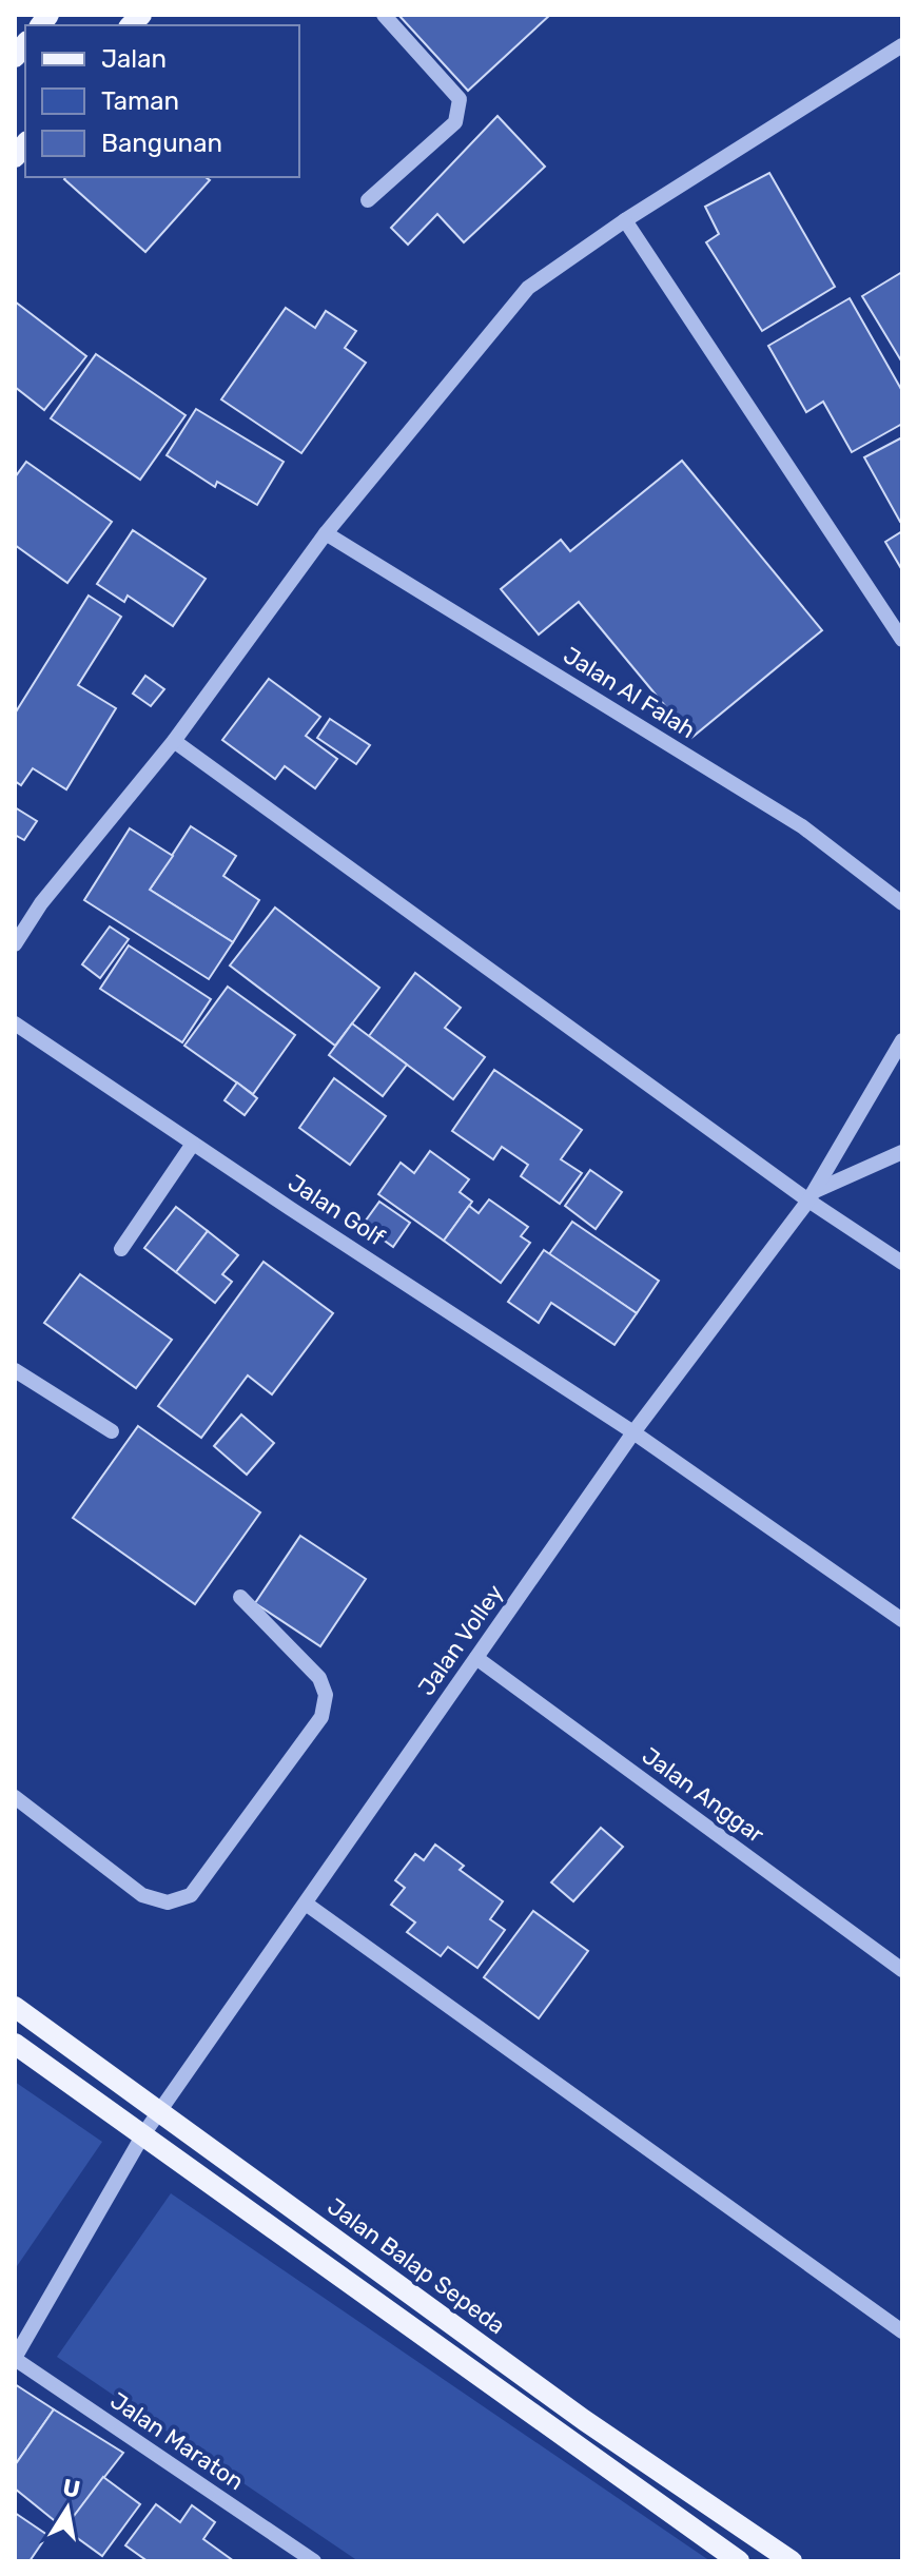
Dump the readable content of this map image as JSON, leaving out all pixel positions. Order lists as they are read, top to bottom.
{
  "streets": {
    "main road": ["Jalan Balap Sepeda"],
    "street": [
      "Jalan Al Falah",
      "Jalan Golf",
      "Jalan Volley",
      "Jalan Anggar",
      "Jalan Maraton"
    ]
  },
  "crossings": [
    ["Jalan Golf", "Jalan Volley"],
    ["Jalan Volley", "Jalan Anggar"],
    ["Jalan Volley", "Jalan Balap Sepeda"],
    ["Jalan Volley", "Jalan Maraton"]
  ],
  "legend": ["Jalan", "Taman", "Bangunan"],
  "north": "top"
}
